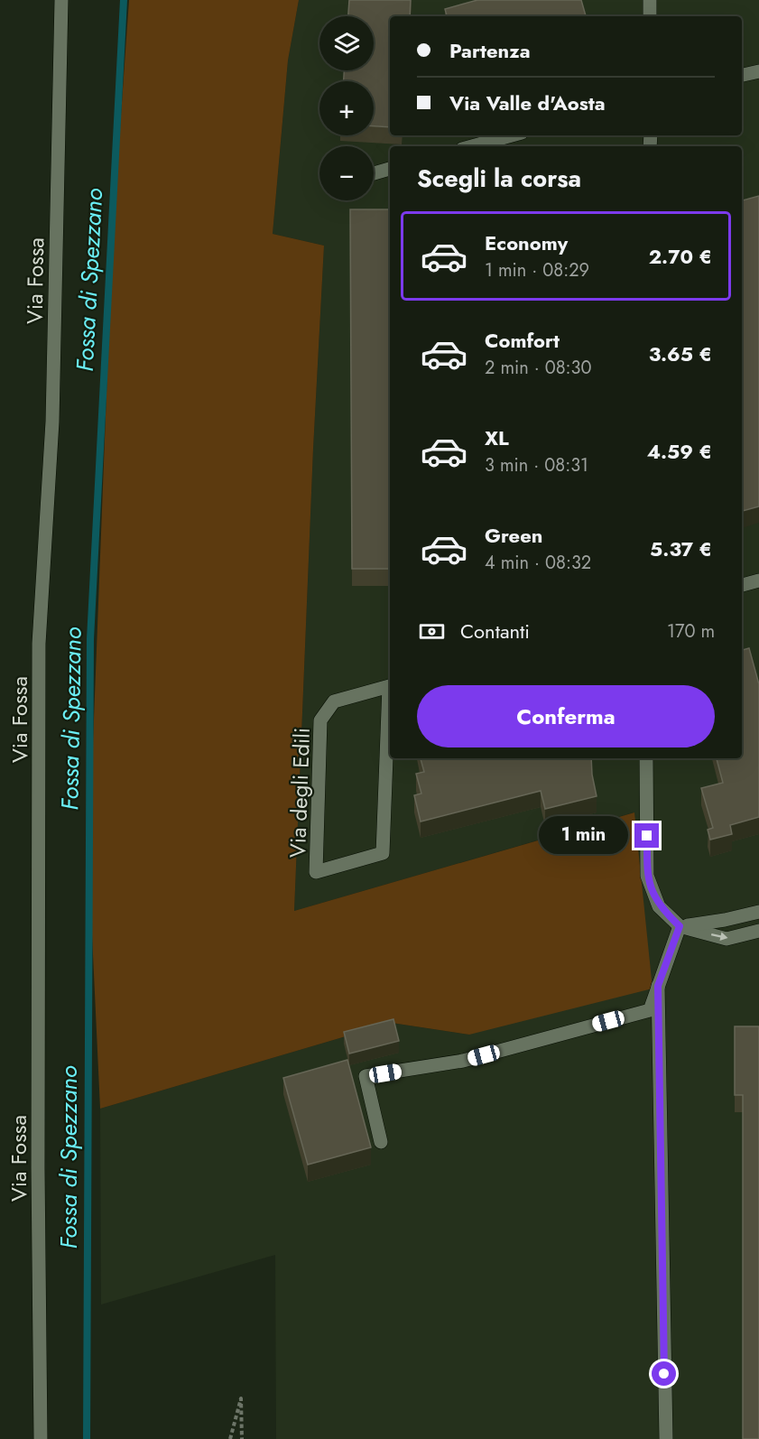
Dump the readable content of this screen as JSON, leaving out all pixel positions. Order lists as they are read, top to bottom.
{
  "streets": {
    "street": ["Via Fossa", "Via degli Edili"]
  },
  "water": ["Fossa di Spezzano"],
  "page": {
    "map_buttons": ["+", "−"],
    "banner": ["Partenza", "Via Valle d'Aosta"],
    "heading": "Scegli la corsa",
    "list": [
      {
        "name": "Economy",
        "note": "1 min · 08:29",
        "value": "2.70 €"
      },
      {
        "name": "Comfort",
        "note": "2 min · 08:30",
        "value": "3.65 €"
      },
      {
        "name": "XL",
        "note": "3 min · 08:31",
        "value": "4.59 €"
      },
      {
        "name": "Green",
        "note": "4 min · 08:32",
        "value": "5.37 €"
      }
    ],
    "pay": ["Contanti", "170 m"],
    "buttons": "Conferma",
    "bubble": "1 min"
  }
}
